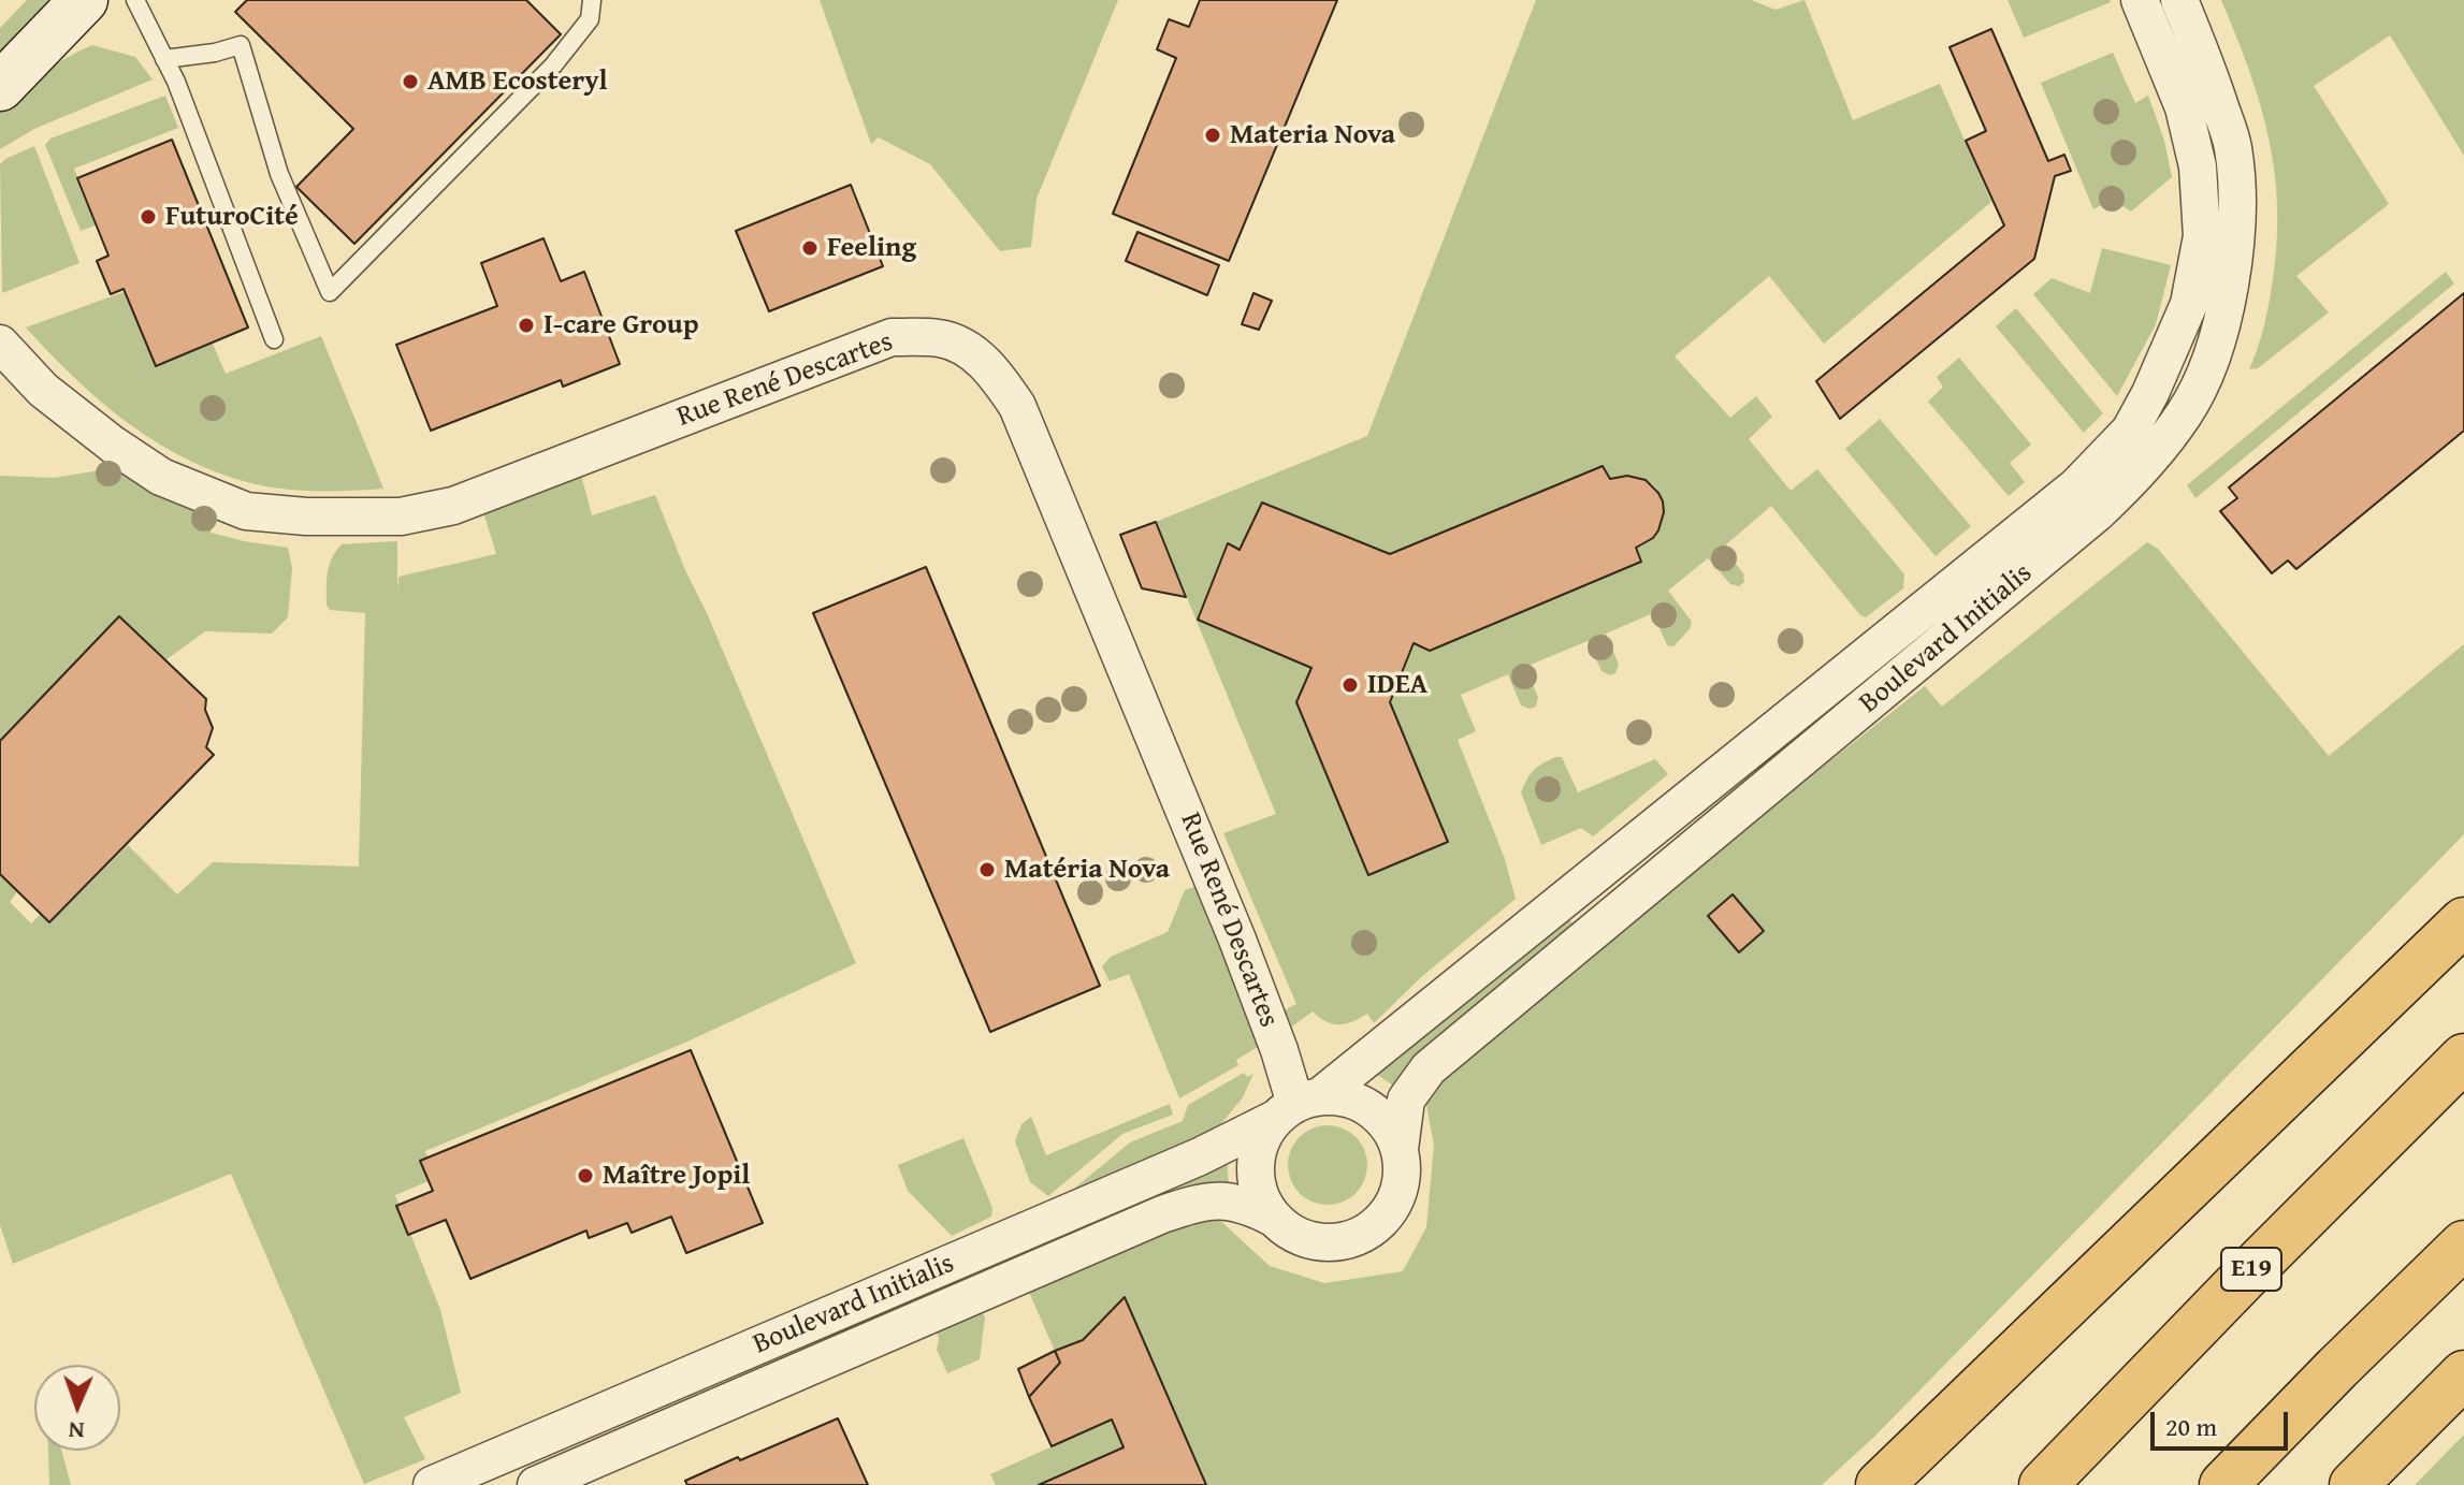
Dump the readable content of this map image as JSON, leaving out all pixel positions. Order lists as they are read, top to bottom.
{
  "streets": {
    "highway": ["E19"],
    "street": ["Rue René Descartes", "Boulevard Initialis"]
  },
  "crossings": [
    ["Rue René Descartes", "Boulevard Initialis"]
  ],
  "places": [
    "AMB Ecosteryl",
    "Materia Nova",
    "FuturoCité",
    "Feeling",
    "I-care Group",
    "IDEA",
    "Matéria Nova",
    "Maître Jopil"
  ],
  "scale_bar": "20 m",
  "north": "bottom"
}
